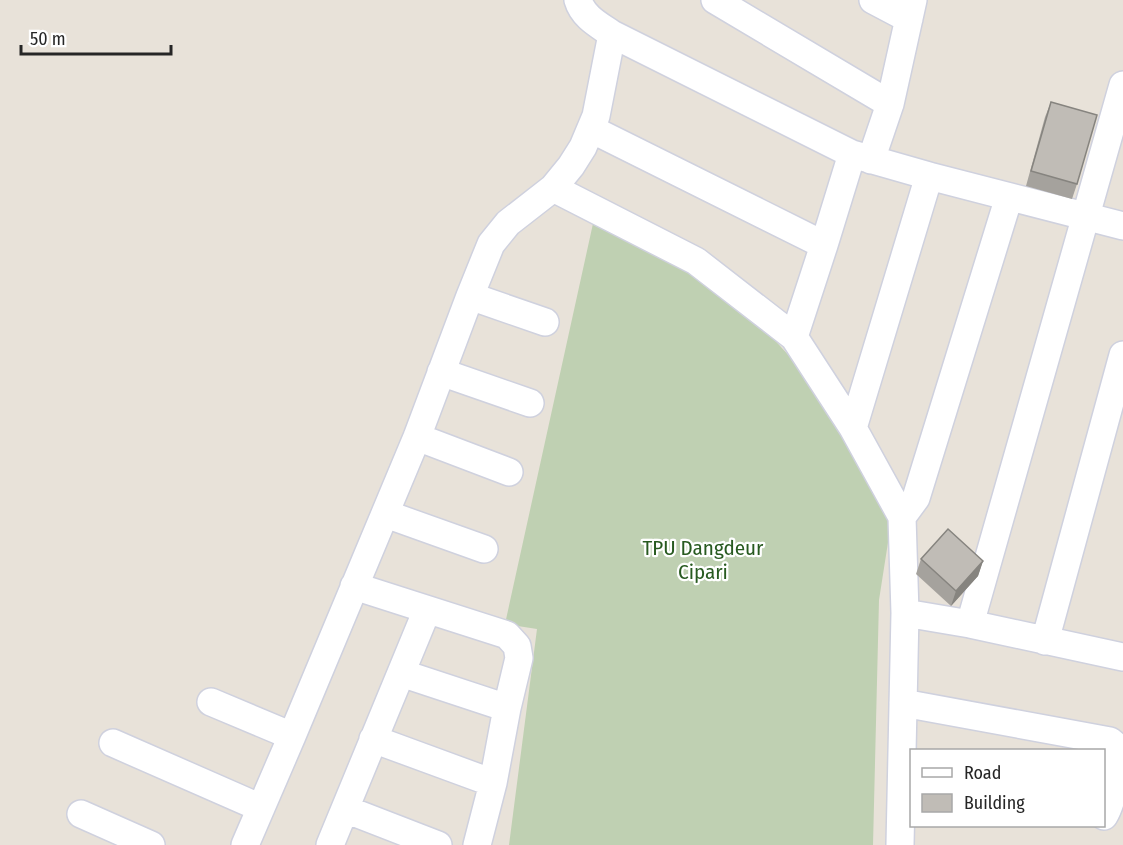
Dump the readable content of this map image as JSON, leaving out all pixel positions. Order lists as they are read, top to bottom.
{
  "parks": ["TPU Dangdeur Cipari"],
  "legend": ["Road", "Building"],
  "scale_bar": "50 m"
}
